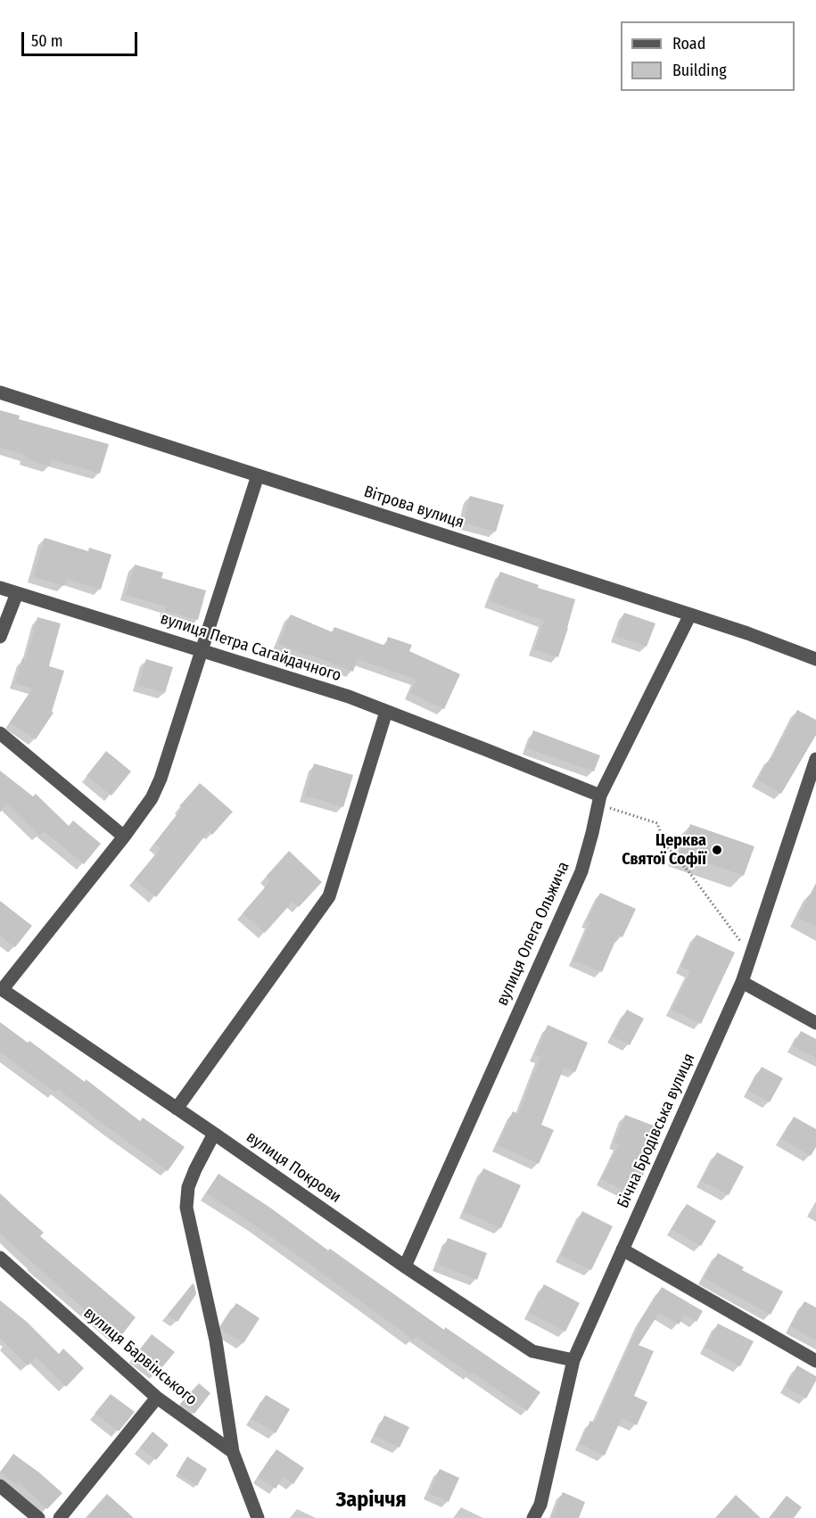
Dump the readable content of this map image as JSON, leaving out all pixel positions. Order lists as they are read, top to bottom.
{
  "streets": {
    "street": [
      "Вітрова вулиця",
      "вулиця Петра Сагайдачного",
      "вулиця Олега Ольжича",
      "Бічна Бродівська вулиця",
      "вулиця Покрови",
      "вулиця Барвінського"
    ]
  },
  "crossings": [
    ["Вітрова вулиця", "вулиця Олега Ольжича"],
    ["вулиця Петра Сагайдачного", "вулиця Олега Ольжича"],
    ["вулиця Олега Ольжича", "вулиця Покрови"],
    ["Бічна Бродівська вулиця", "вулиця Покрови"]
  ],
  "districts": ["Заріччя"],
  "places": ["Церква Святої Софії"],
  "legend": ["Road", "Building"],
  "scale_bar": "50 m"
}
